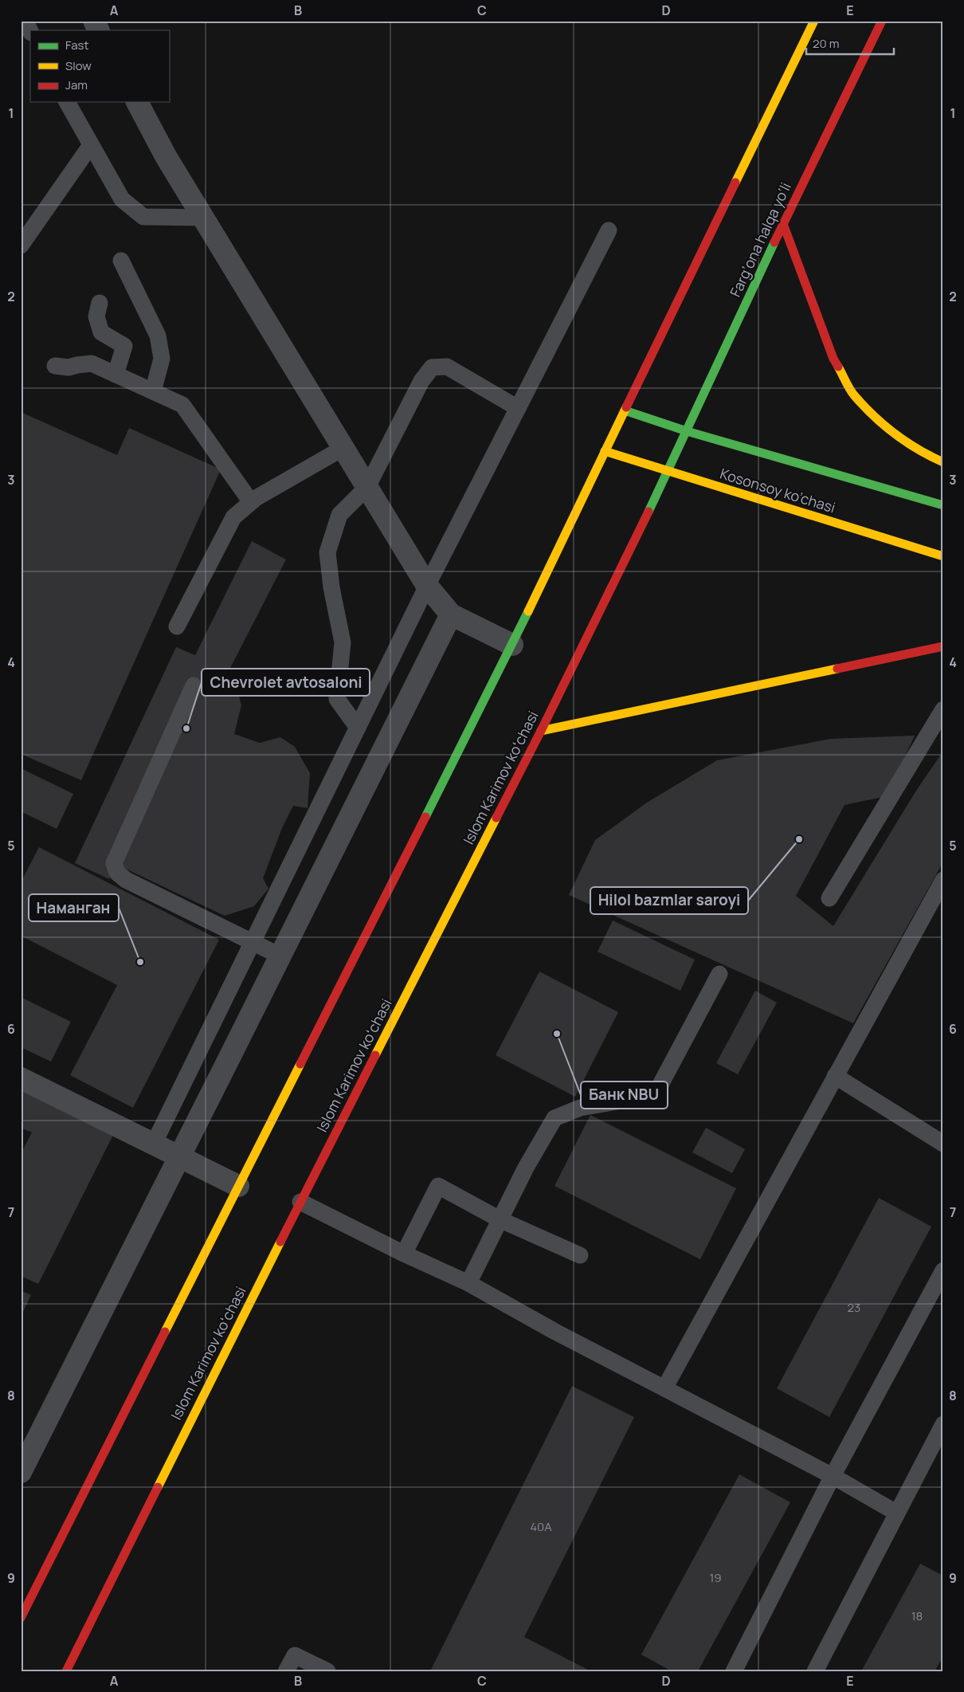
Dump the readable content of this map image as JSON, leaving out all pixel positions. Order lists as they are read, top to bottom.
{
  "streets": {
    "main road": ["Farg‘ona halqa yo‘li", "Kosonsoy ko’chasi", "Islom Karimov koʻchasi"]
  },
  "crossings": [
    ["Farg‘ona halqa yo‘li", "Kosonsoy ko’chasi"],
    ["Farg‘ona halqa yo‘li", "Islom Karimov koʻchasi"],
    ["Kosonsoy ko’chasi", "Islom Karimov koʻchasi"]
  ],
  "places": [
    "Chevrolet avtosaloni",
    "Hilol bazmlar saroyi",
    "Наманган",
    "Банк NBU"
  ],
  "house_numbers": [
    "23",
    "40A",
    "19",
    "18"
  ],
  "legend": ["Fast", "Slow", "Jam"],
  "scale_bar": "20 m",
  "grid": {
    "columns": [
      "A",
      "B",
      "C",
      "D",
      "E"
    ],
    "rows": [
      "1",
      "2",
      "3",
      "4",
      "5",
      "6",
      "7",
      "8",
      "9"
    ]
  }
}
